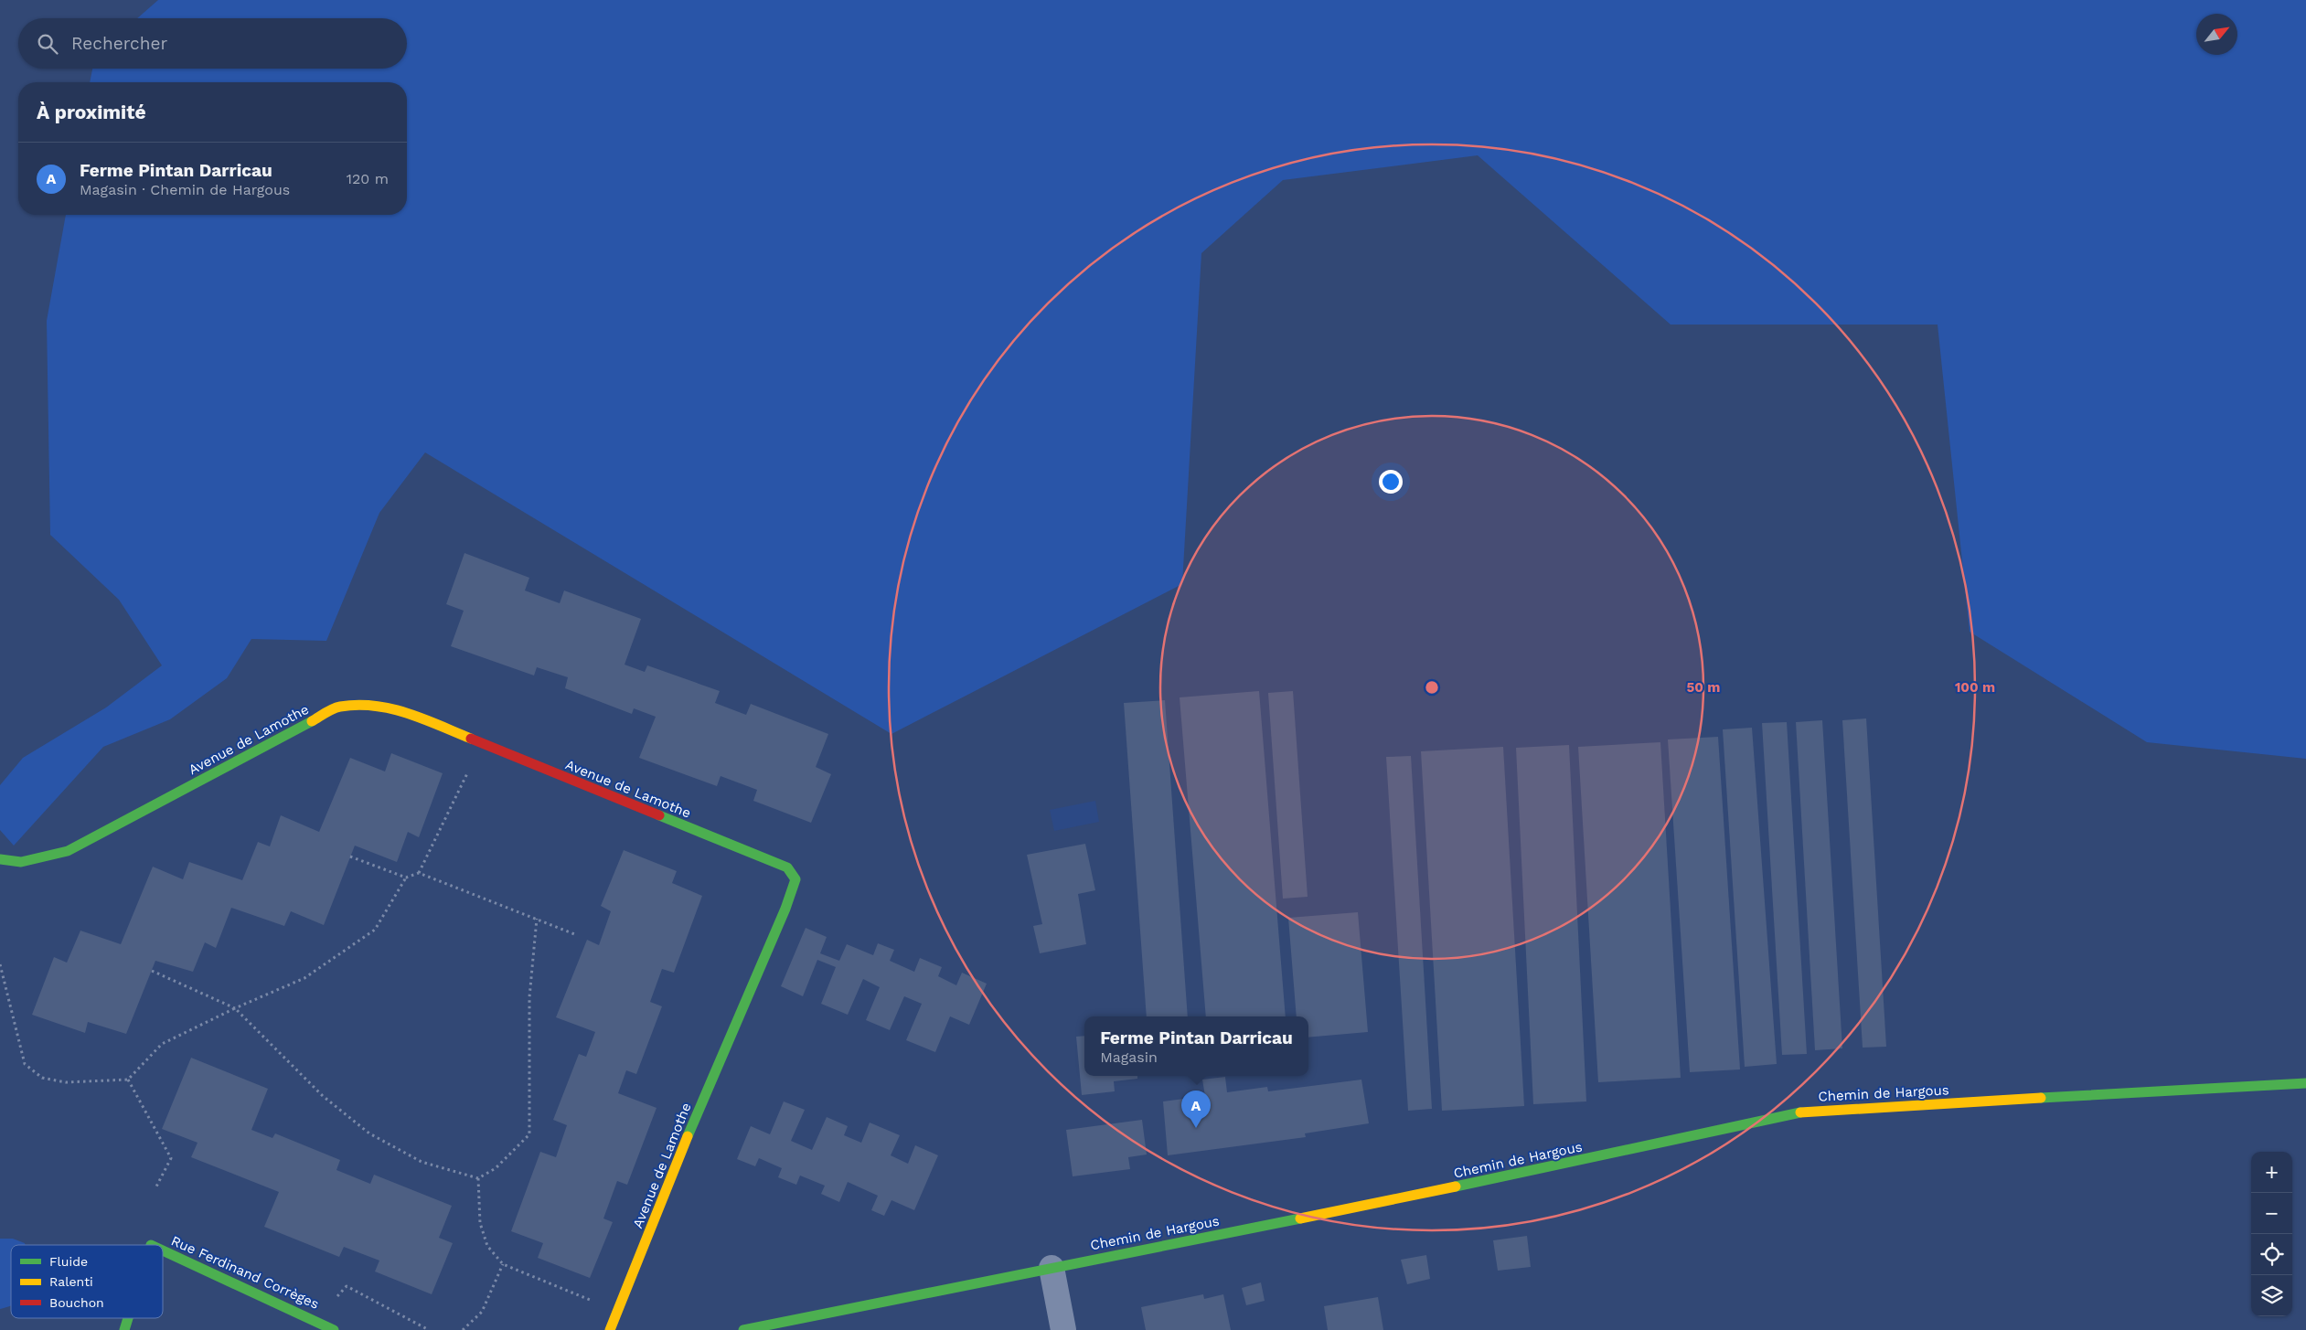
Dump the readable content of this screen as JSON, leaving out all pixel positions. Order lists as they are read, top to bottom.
{
  "streets": {
    "street": ["Avenue de Lamothe", "Chemin de Hargous", "Rue Ferdinand Corrèges"]
  },
  "legend": ["Fluide", "Ralenti", "Bouchon"],
  "north": "top right",
  "page": {
    "search": "Rechercher",
    "heading": "À proximité",
    "list": [
      {
        "mark": "A",
        "name": "Ferme Pintan Darricau",
        "note": "Magasin · Chemin de Hargous",
        "value": "120 m"
      }
    ],
    "popup": ["Ferme Pintan Darricau", "Magasin"],
    "pins": "A",
    "map_buttons": ["+", "−"]
  },
  "rings": ["50 m", "100 m"]
}
